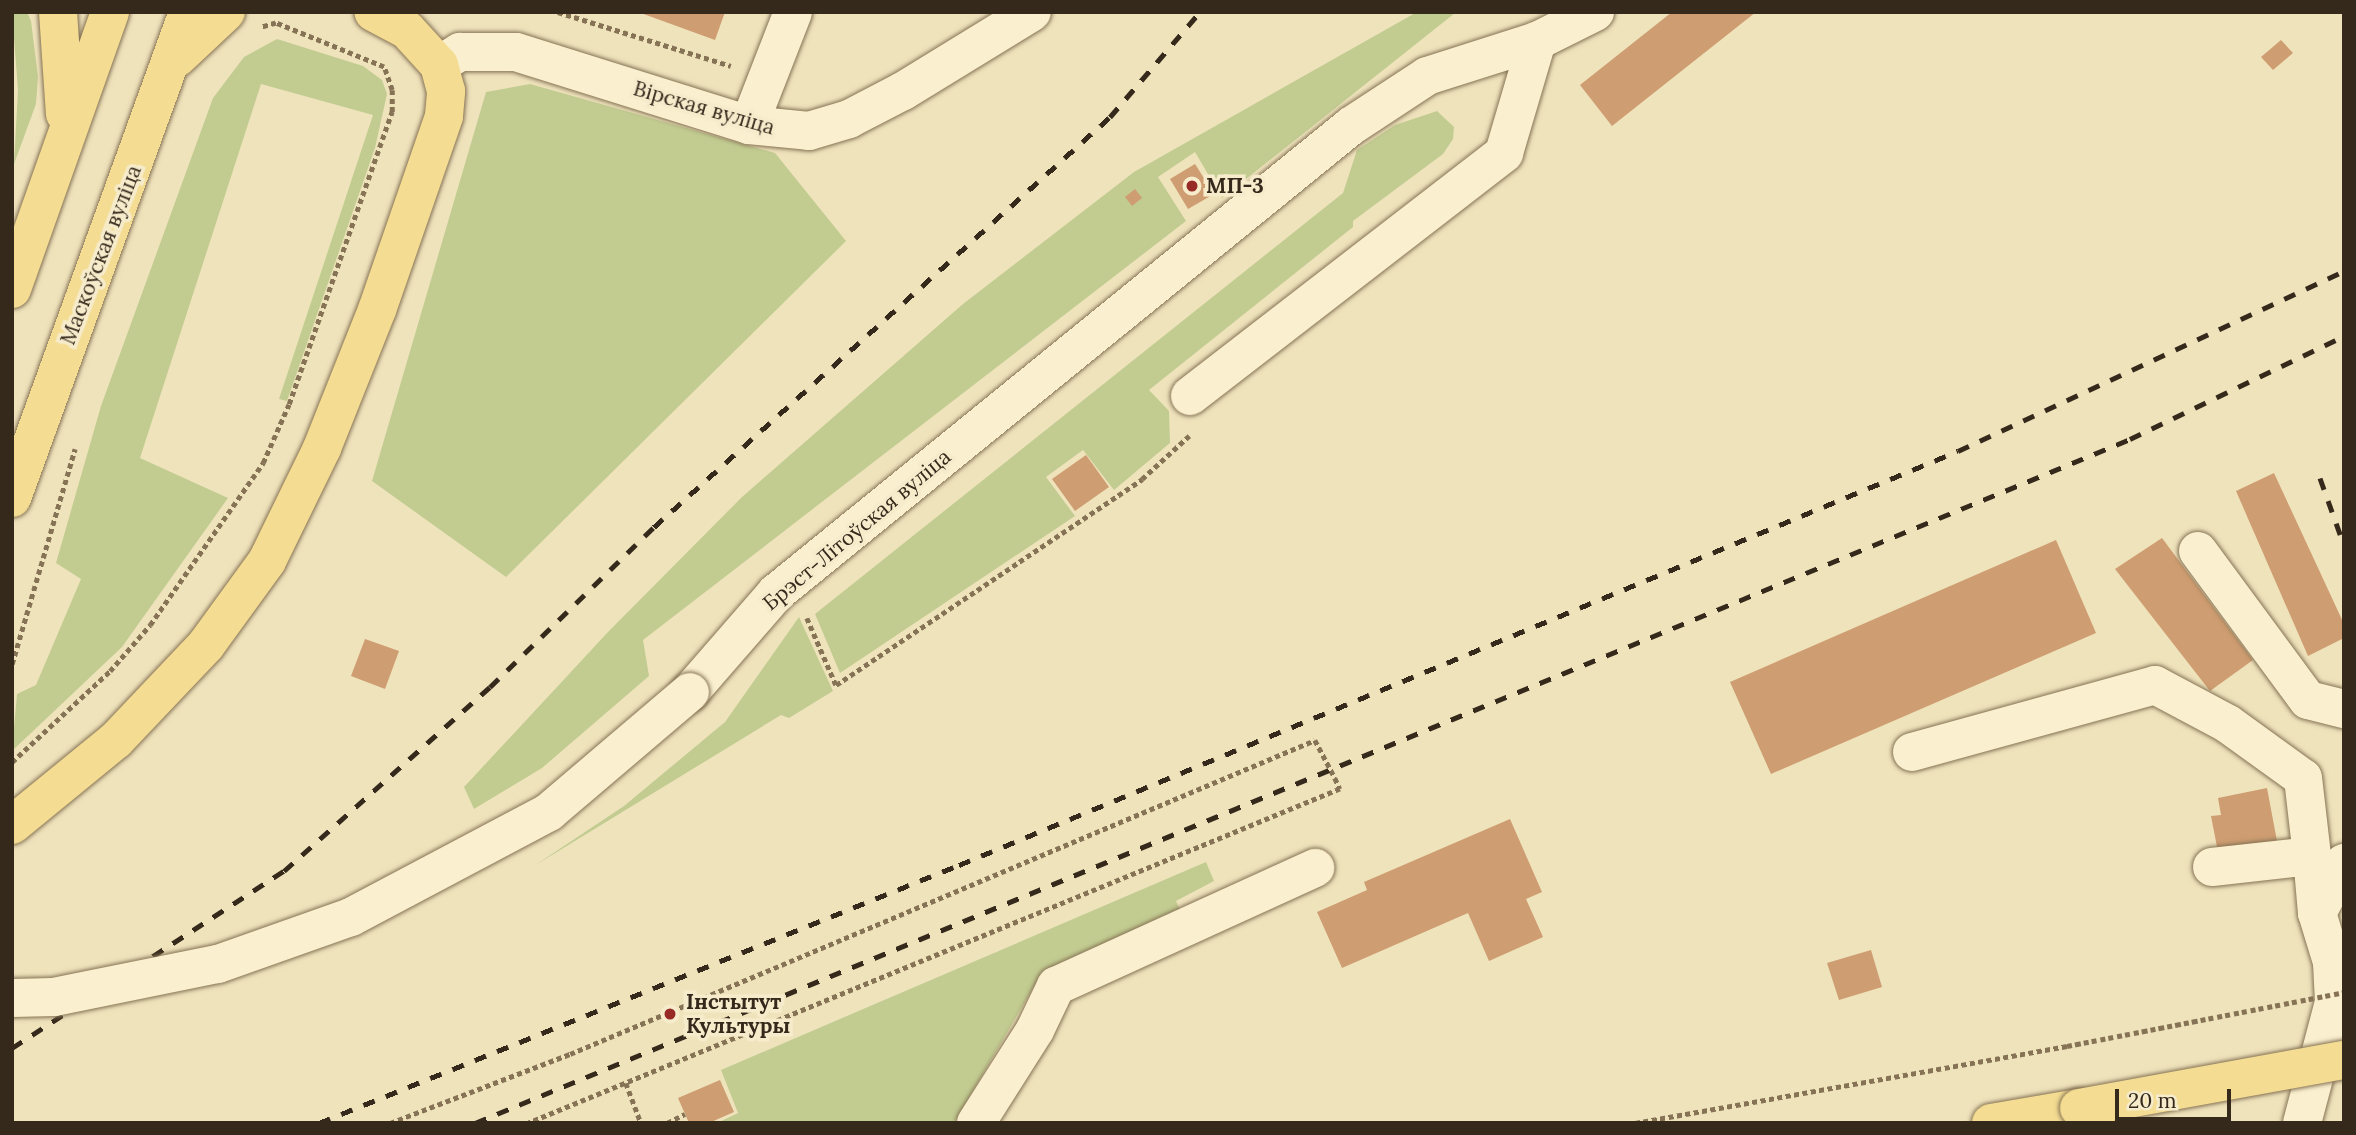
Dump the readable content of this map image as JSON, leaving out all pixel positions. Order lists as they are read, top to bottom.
{
  "streets": {
    "main road": ["Маскоўская вуліца"],
    "street": ["Вірская вуліца", "Брэст-Літоўская вуліца"]
  },
  "places": ["МП-3", "Інстытут Культуры"],
  "scale_bar": "20 m"
}
